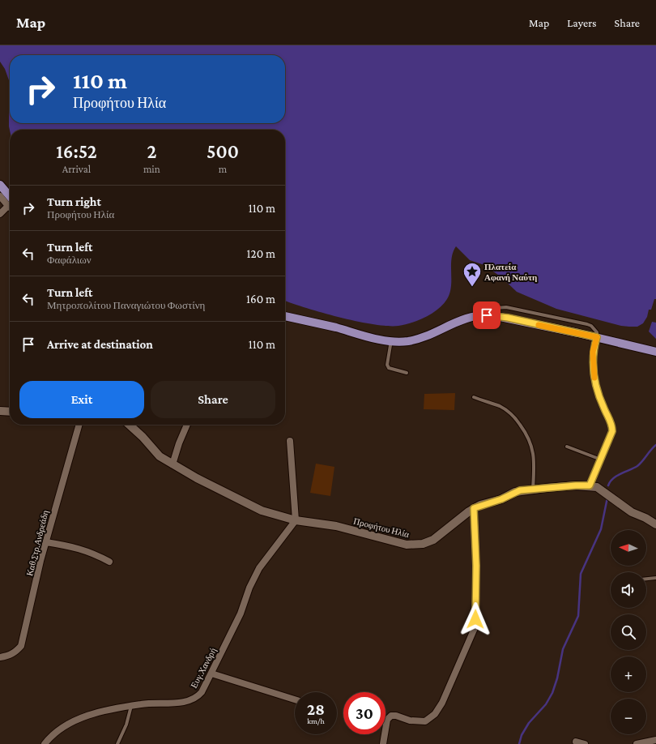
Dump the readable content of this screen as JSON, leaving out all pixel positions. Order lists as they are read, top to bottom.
{
  "streets": {
    "street": ["Προφήτου Ηλία", "Καθ.Στρ.Ανδρεάδη", "Ευγ.Χανδρή"]
  },
  "crossings": [
    ["Προφήτου Ηλία", "Ευγ.Χανδρή"]
  ],
  "places": {
    "place": ["Πλατεία Αφανή Ναύτη"]
  },
  "north": "left",
  "page": {
    "header": "Map",
    "nav": ["Map", "Layers", "Share"],
    "turn": ["110 m", "Προφήτου Ηλία"],
    "eta": [
      "16:52",
      "Arrival",
      "2",
      "min",
      "500",
      "m"
    ],
    "list": [
      {
        "name": "Turn right",
        "note": "Προφήτου Ηλία",
        "value": "110 m"
      },
      {
        "name": "Turn left",
        "note": "Φαφάλιων",
        "value": "120 m"
      },
      {
        "name": "Turn left",
        "note": "Μητροπολίτου Παναγιώτου Φωστίνη",
        "value": "160 m"
      },
      {
        "name": "Arrive at destination",
        "value": "110 m"
      }
    ],
    "buttons": ["Exit", "Share"],
    "map_buttons": ["+", "−"],
    "speed": "28 km/h",
    "limit": "30"
  }
}
